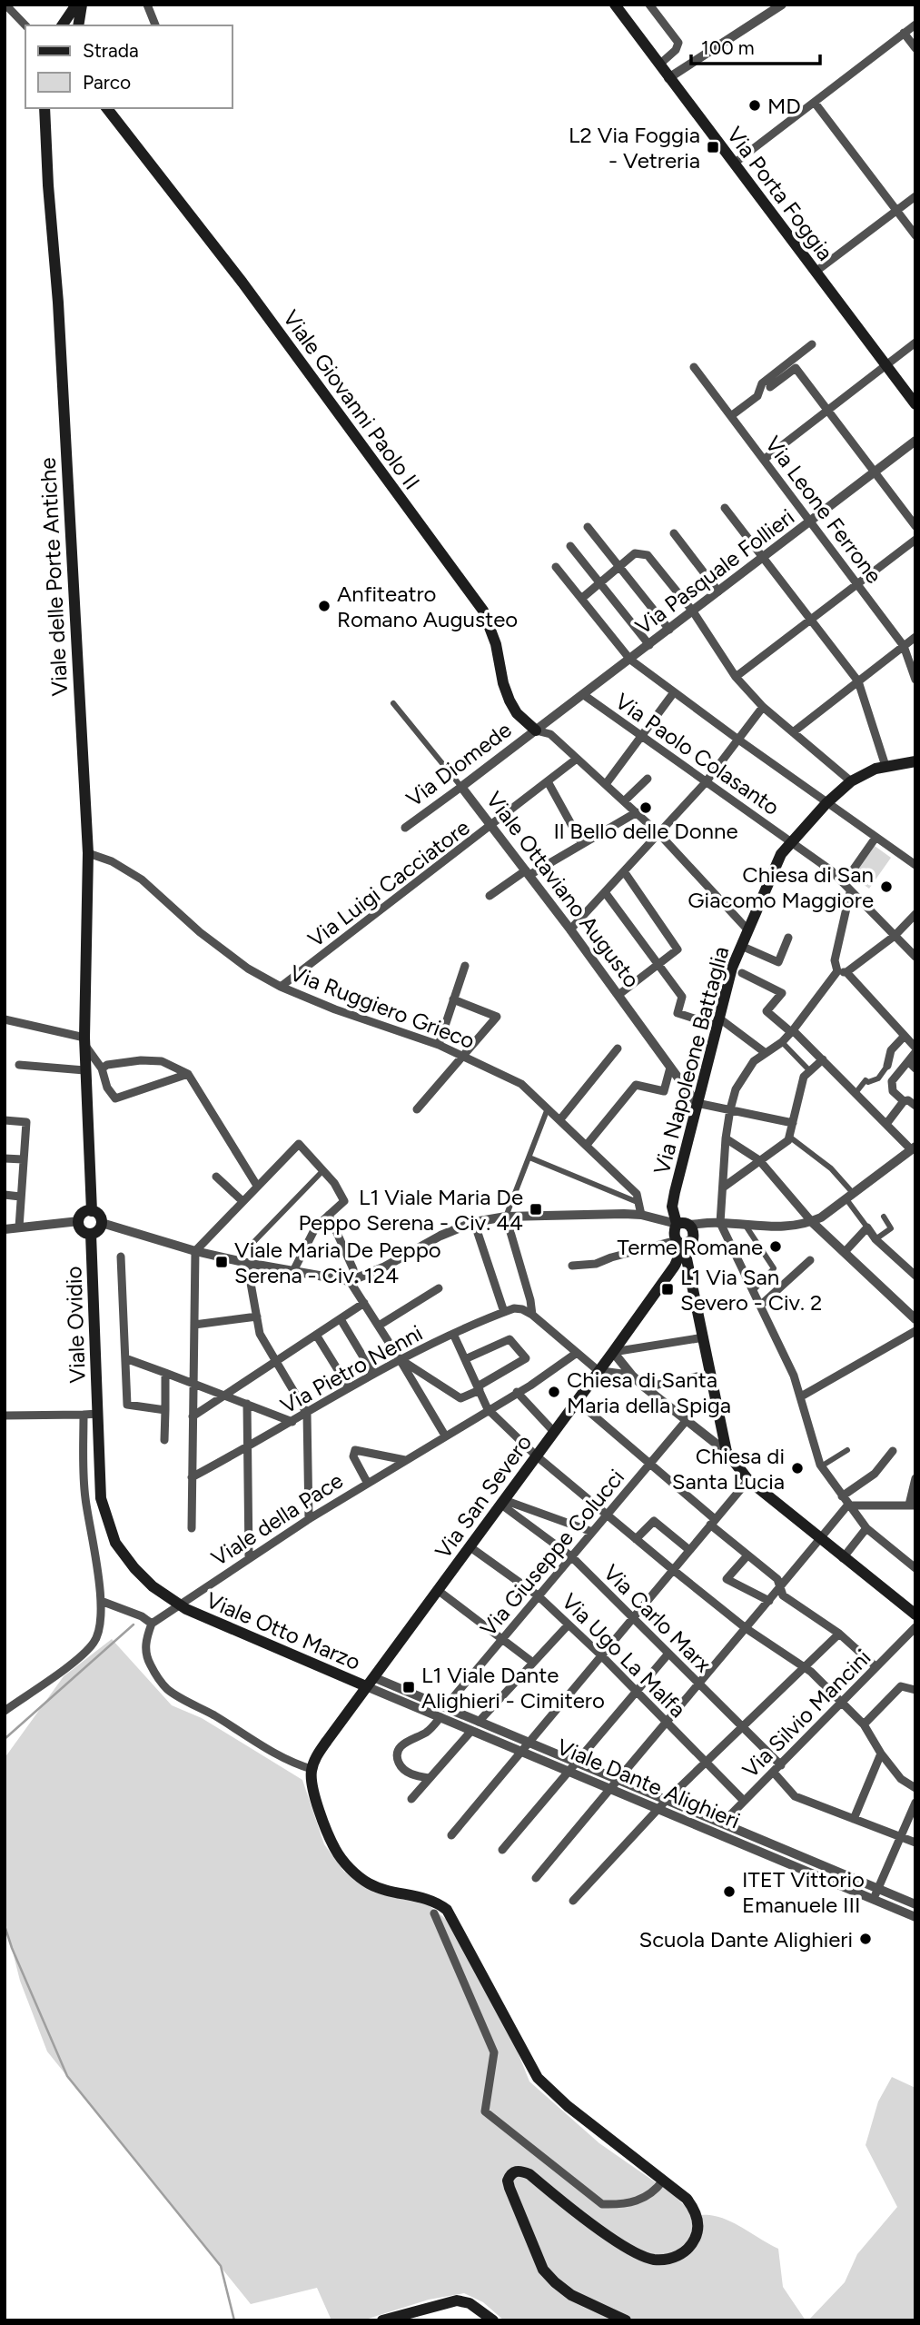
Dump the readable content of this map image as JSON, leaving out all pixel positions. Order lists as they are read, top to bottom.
{
  "streets": {
    "main road": [
      "Via Porta Foggia",
      "Viale Giovanni Paolo II",
      "Viale delle Porte Antiche",
      "Via Napoleone Battaglia",
      "Viale Ovidio",
      "Via San Severo",
      "Viale Otto Marzo"
    ],
    "street": [
      "Via Leone Ferrone",
      "Via Pasquale Follieri",
      "Via Paolo Colasanto",
      "Via Diomede",
      "Via Luigi Cacciatore",
      "Viale Ottaviano Augusto",
      "Via Ruggiero Grieco",
      "Via Pietro Nenni",
      "Viale della Pace",
      "Via Giuseppe Colucci",
      "Via Carlo Marx",
      "Via Ugo La Malfa",
      "Via Silvio Mancini",
      "Viale Dante Alighieri"
    ]
  },
  "crossings": [
    ["Viale Giovanni Paolo II", "Via Pasquale Follieri"],
    ["Viale Giovanni Paolo II", "Via Diomede"],
    ["Via Leone Ferrone", "Via Pasquale Follieri"],
    ["Via Pasquale Follieri", "Via Paolo Colasanto"],
    ["Via Pasquale Follieri", "Via Diomede"],
    ["Viale delle Porte Antiche", "Via Ruggiero Grieco"],
    ["Viale delle Porte Antiche", "Viale Ovidio"],
    ["Via Paolo Colasanto", "Via Napoleone Battaglia"],
    ["Via Diomede", "Viale Ottaviano Augusto"],
    ["Via Luigi Cacciatore", "Viale Ottaviano Augusto"],
    ["Via Luigi Cacciatore", "Via Ruggiero Grieco"],
    ["Viale Ottaviano Augusto", "Via Napoleone Battaglia"],
    ["Via Napoleone Battaglia", "Via San Severo"],
    ["Viale Ovidio", "Viale Otto Marzo"],
    ["Via San Severo", "Via Carlo Marx"],
    ["Via San Severo", "Viale Otto Marzo"],
    ["Via San Severo", "Via Ugo La Malfa"],
    ["Via San Severo", "Viale Dante Alighieri"],
    ["Via Giuseppe Colucci", "Via Carlo Marx"],
    ["Via Giuseppe Colucci", "Via Ugo La Malfa"],
    ["Via Giuseppe Colucci", "Viale Dante Alighieri"],
    ["Via Carlo Marx", "Via Silvio Mancini"],
    ["Viale Otto Marzo", "Viale Dante Alighieri"],
    ["Via Ugo La Malfa", "Via Silvio Mancini"],
    ["Via Silvio Mancini", "Viale Dante Alighieri"]
  ],
  "places": {
    "other": [
      "MD",
      "Anfiteatro Romano Augusteo",
      "Il Bello delle Donne",
      "Chiesa di San Giacomo Maggiore",
      "Terme Romane",
      "Chiesa di Santa Maria della Spiga",
      "Chiesa di Santa Lucia",
      "ITET Vittorio Emanuele III",
      "Scuola Dante Alighieri"
    ],
    "transit": [
      "L2 Via Foggia - Vetreria",
      "L1 Viale Maria De Peppo Serena - Civ. 44",
      "Viale Maria De Peppo Serena - Civ. 124",
      "L1 Via San Severo - Civ. 2",
      "L1 Viale Dante Alighieri - Cimitero"
    ]
  },
  "legend": ["Strada", "Parco"],
  "scale_bar": "100 m"
}
